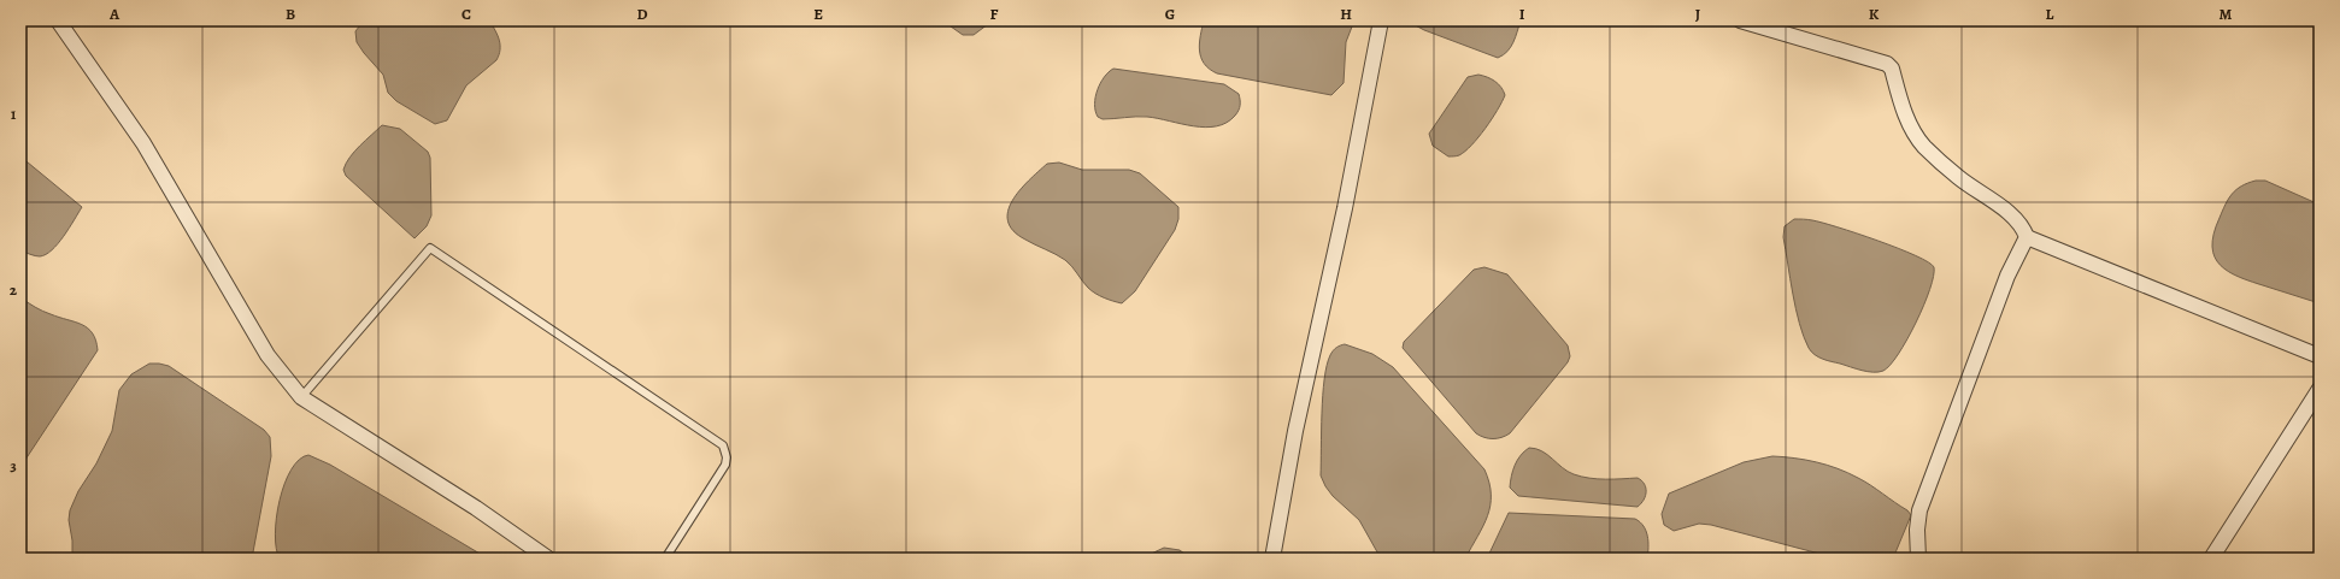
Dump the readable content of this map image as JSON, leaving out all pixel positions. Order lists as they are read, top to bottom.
{
  "grid": {
    "columns": [
      "A",
      "B",
      "C",
      "D",
      "E",
      "F",
      "G",
      "H",
      "I",
      "J",
      "K",
      "L",
      "M"
    ],
    "rows": ["1", "2", "3"]
  }
}
